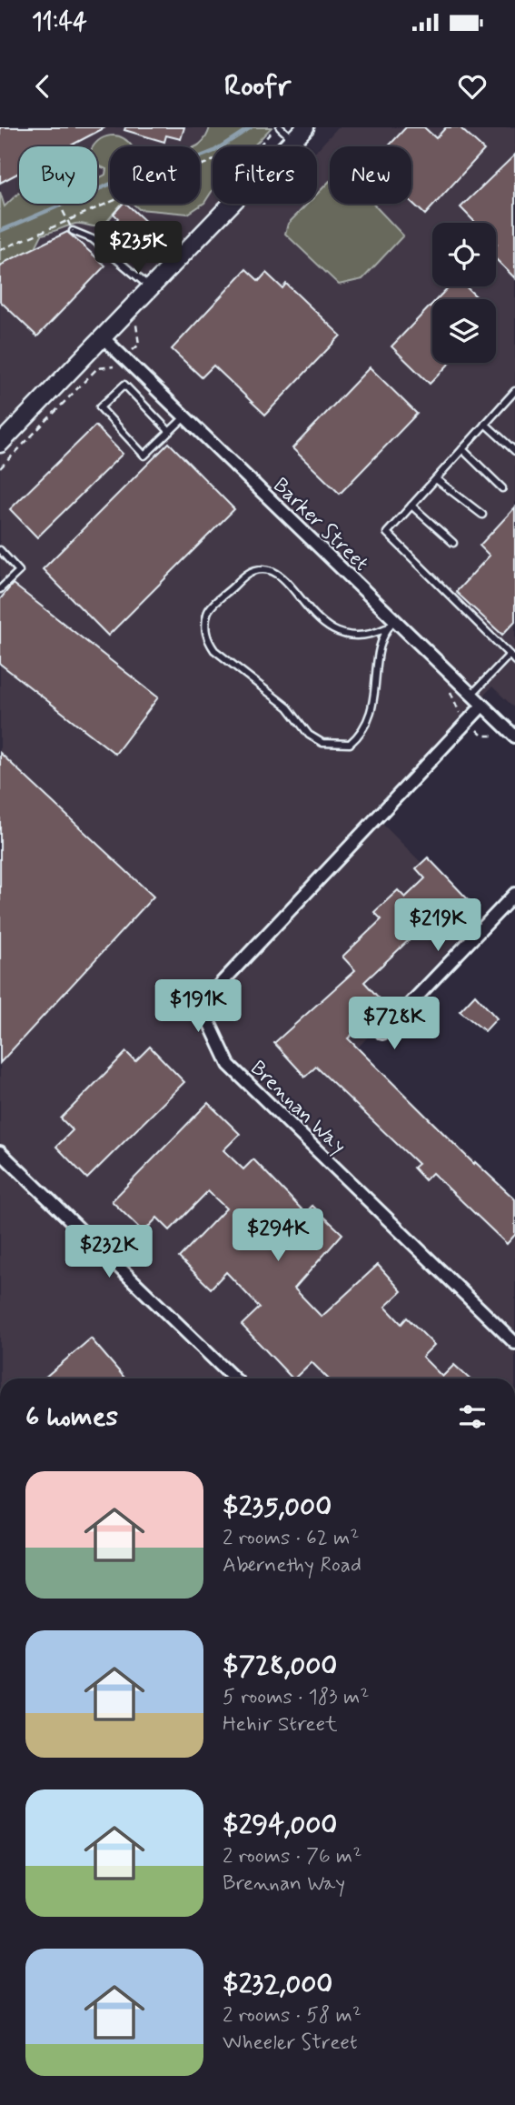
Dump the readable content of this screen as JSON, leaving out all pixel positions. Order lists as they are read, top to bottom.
{
  "streets": {
    "street": ["Barker Street", "Brennan Way"]
  },
  "crossings": [
    ["Barker Street", "Brennan Way"]
  ],
  "page": {
    "status": "11:44",
    "header": "Roofr",
    "chip": [
      "Buy",
      "Rent",
      "Filters",
      "New"
    ],
    "price": [
      "$235K",
      "$219K",
      "$191K",
      "$728K",
      "$294K",
      "$232K"
    ],
    "heading": "6 homes",
    "list": [
      {
        "name": "$235,000",
        "note": "2 rooms · 62 m² · Abernethy Road"
      },
      {
        "name": "$728,000",
        "note": "5 rooms · 183 m² · Hehir Street"
      },
      {
        "name": "$294,000",
        "note": "2 rooms · 76 m² · Brennan Way"
      },
      {
        "name": "$232,000",
        "note": "2 rooms · 58 m² · Wheeler Street"
      }
    ]
  }
}
